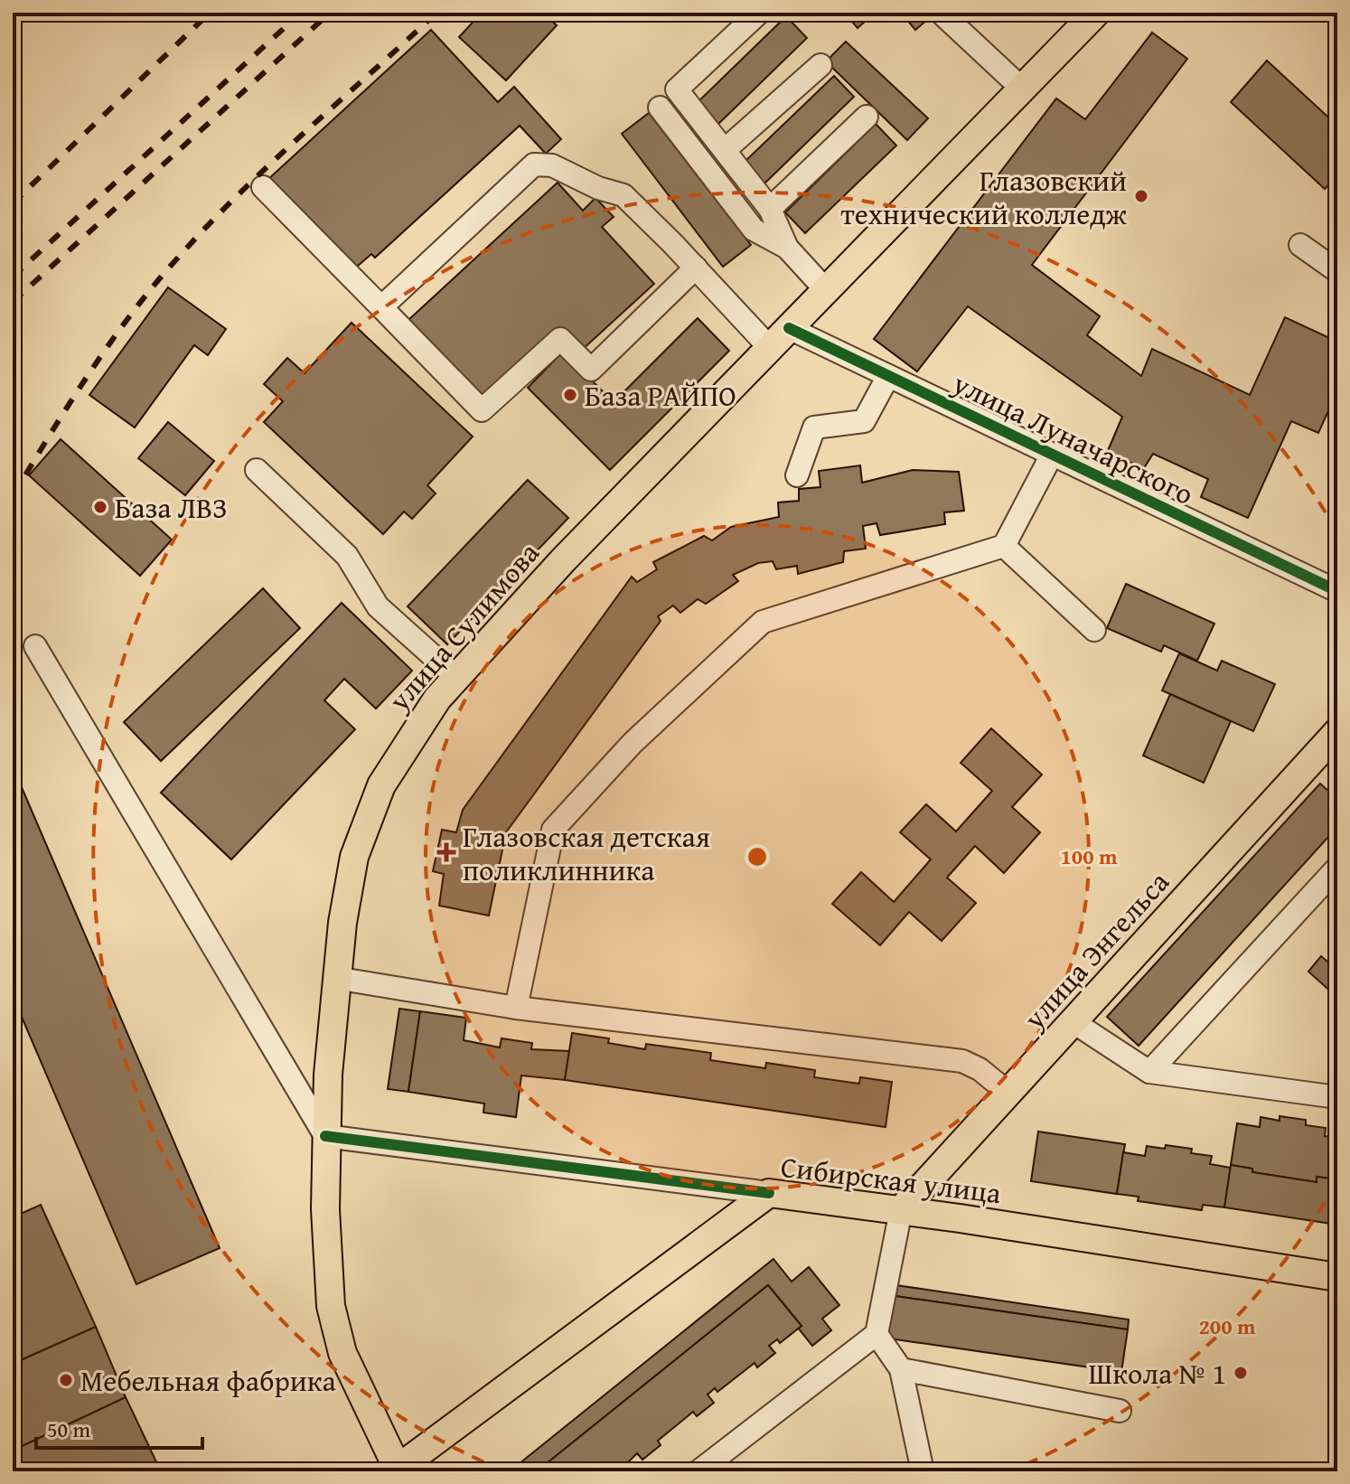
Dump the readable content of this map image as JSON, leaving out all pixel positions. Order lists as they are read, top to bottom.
{
  "streets": {
    "main road": ["улица Сулимова", "улица Энгельса", "Сибирская улица"],
    "street": ["улица Луначарского"]
  },
  "crossings": [
    ["улица Луначарского", "улица Сулимова"],
    ["улица Сулимова", "Сибирская улица"],
    ["улица Энгельса", "Сибирская улица"]
  ],
  "places": {
    "other": [
      "Глазовский технический колледж",
      "База РАЙПО",
      "База ЛВЗ",
      "Школа № 1",
      "Мебельная фабрика"
    ],
    "health": ["Глазовская детская поликлинника"]
  },
  "scale_bar": "50 m",
  "rings": ["100 m", "200 m"]
}
